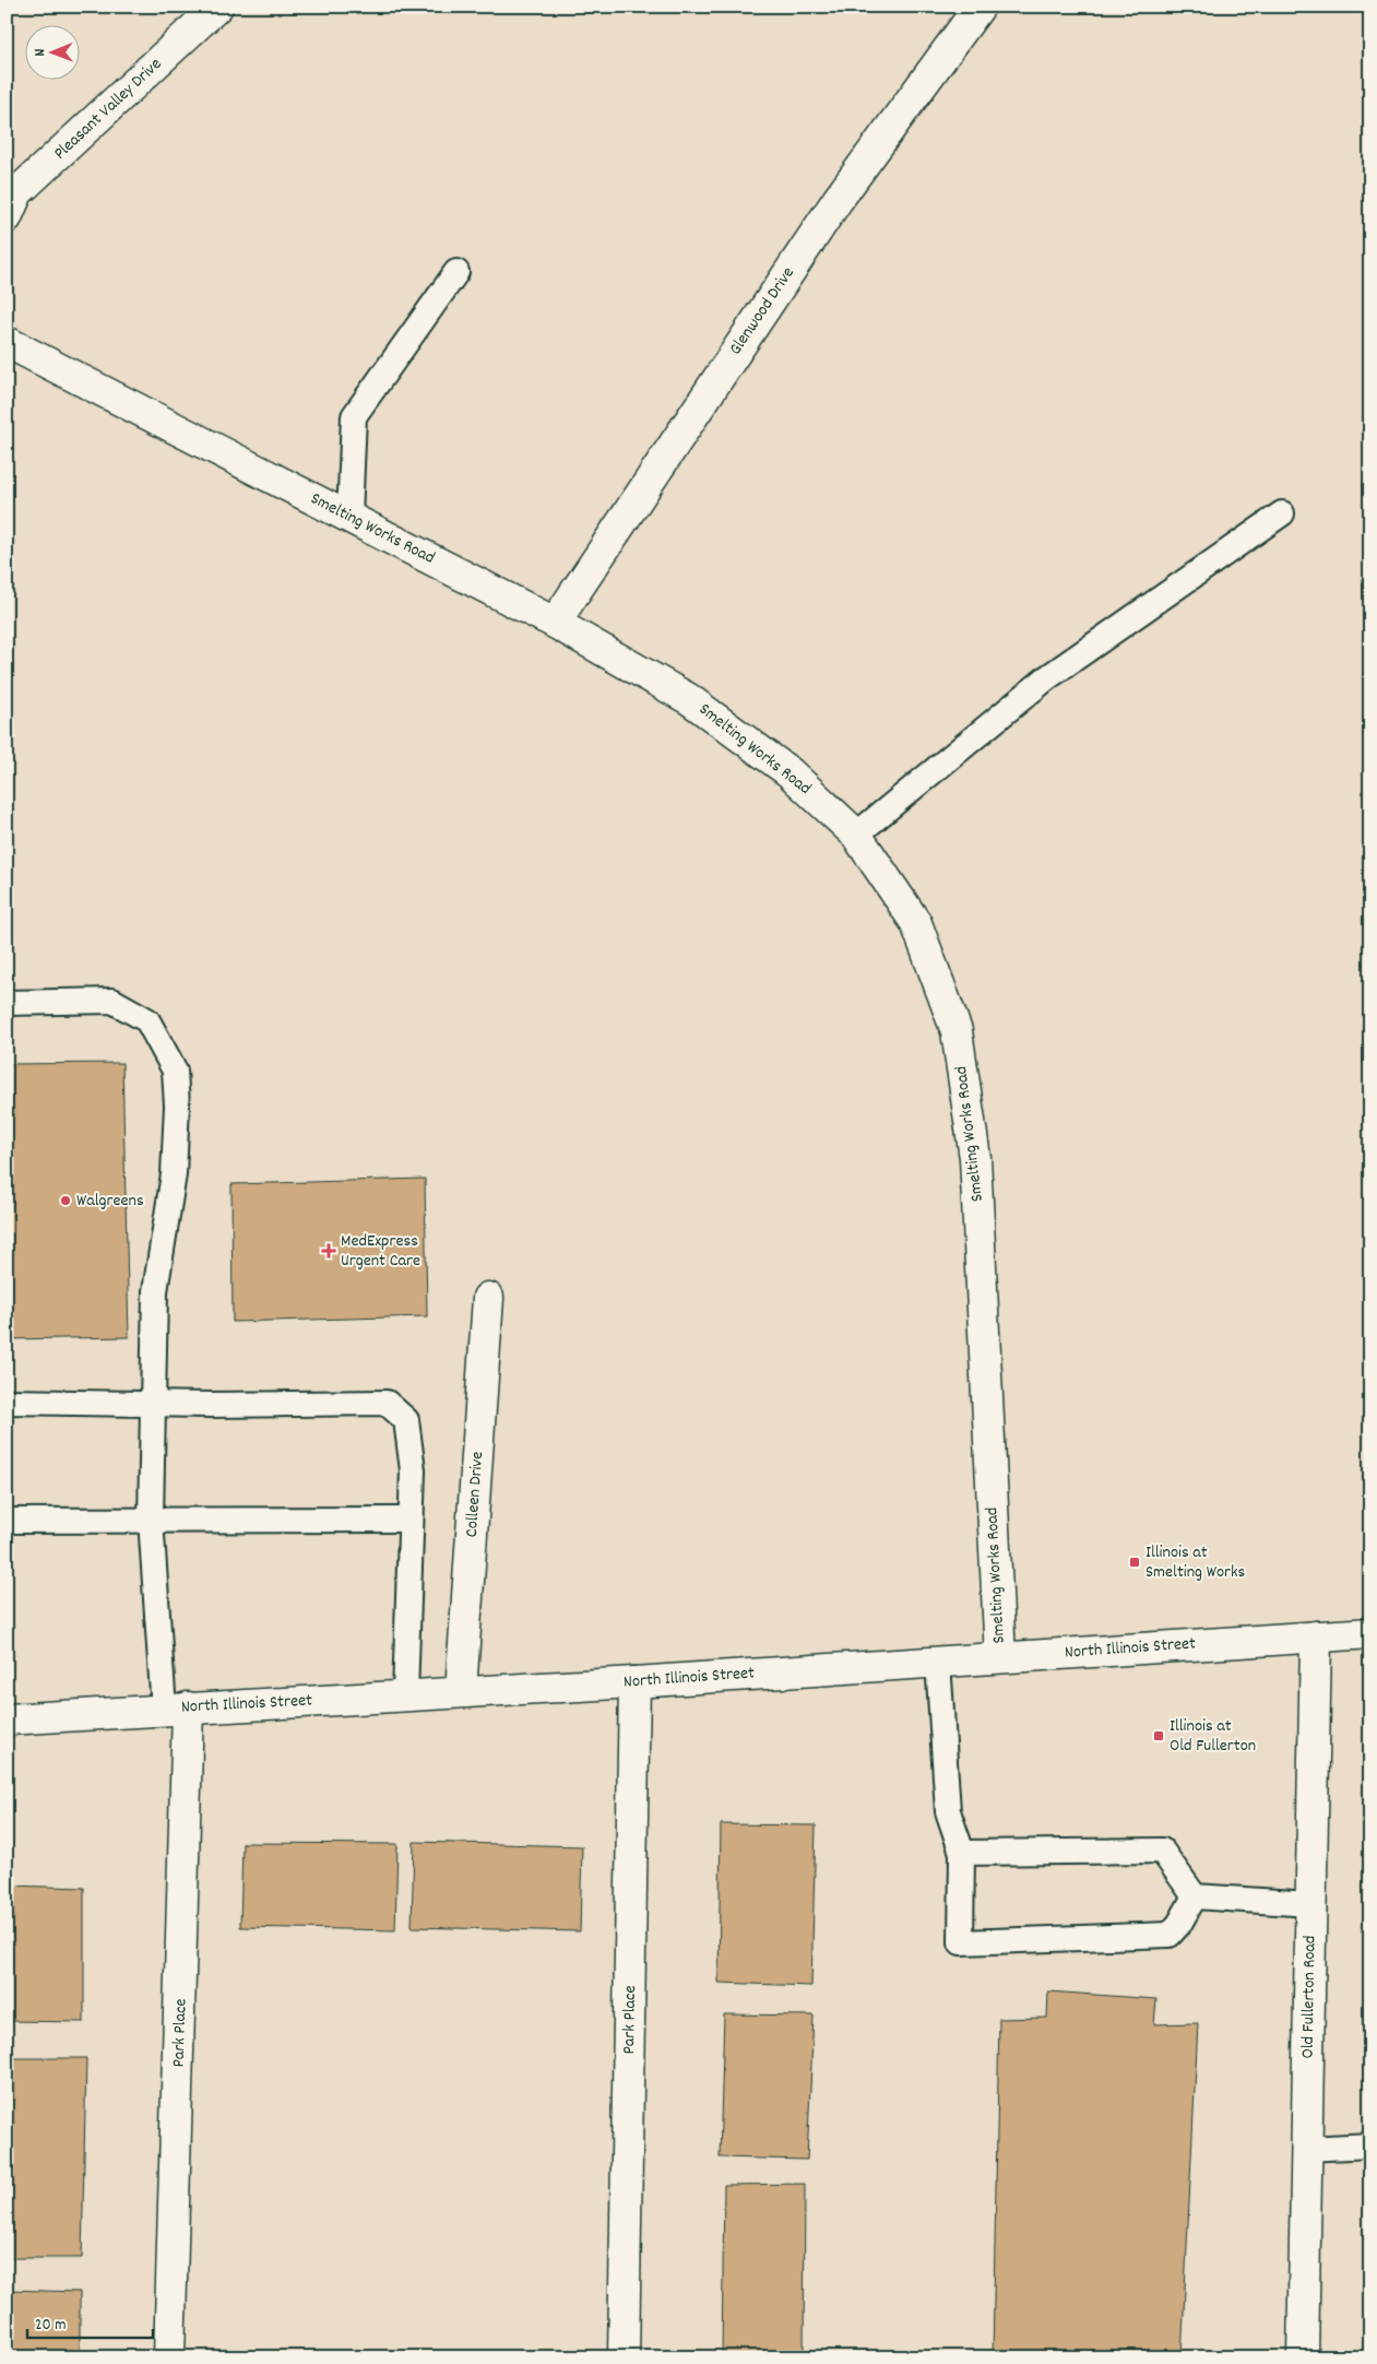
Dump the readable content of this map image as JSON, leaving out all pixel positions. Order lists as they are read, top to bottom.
{
  "streets": {
    "street": [
      "Pleasant Valley Drive",
      "Glenwood Drive",
      "Smelting Works Road",
      "Colleen Drive",
      "North Illinois Street",
      "Old Fullerton Road",
      "Park Place"
    ]
  },
  "crossings": [
    ["Glenwood Drive", "Smelting Works Road"],
    ["Smelting Works Road", "North Illinois Street"],
    ["Colleen Drive", "North Illinois Street"],
    ["North Illinois Street", "Old Fullerton Road"],
    ["North Illinois Street", "Park Place"]
  ],
  "places": {
    "other": ["Walgreens"],
    "health": ["MedExpress Urgent Care"],
    "transit": ["Illinois at Smelting Works", "Illinois at Old Fullerton"]
  },
  "scale_bar": "20 m",
  "north": "left"
}
